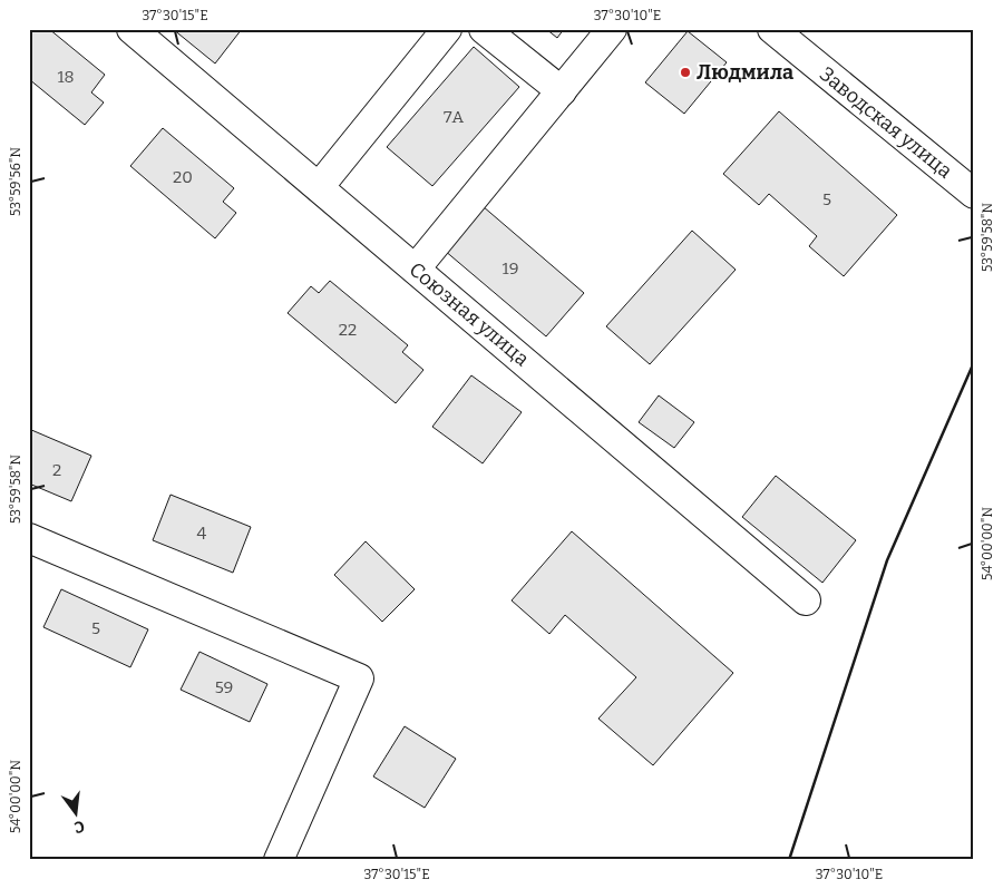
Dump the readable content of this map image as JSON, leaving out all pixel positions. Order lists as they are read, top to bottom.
{
  "streets": {
    "street": ["Заводская улица", "Союзная улица"]
  },
  "places": ["Людмила"],
  "house_numbers": [
    "18",
    "7А",
    "20",
    "5",
    "19",
    "22",
    "2",
    "4",
    "5",
    "59"
  ],
  "north": "bottom",
  "coordinates": [
    "37°30'15\"E",
    "37°30'10\"E",
    "53°59'56\"N",
    "53°59'58\"N",
    "54°00'00\"N"
  ]
}
